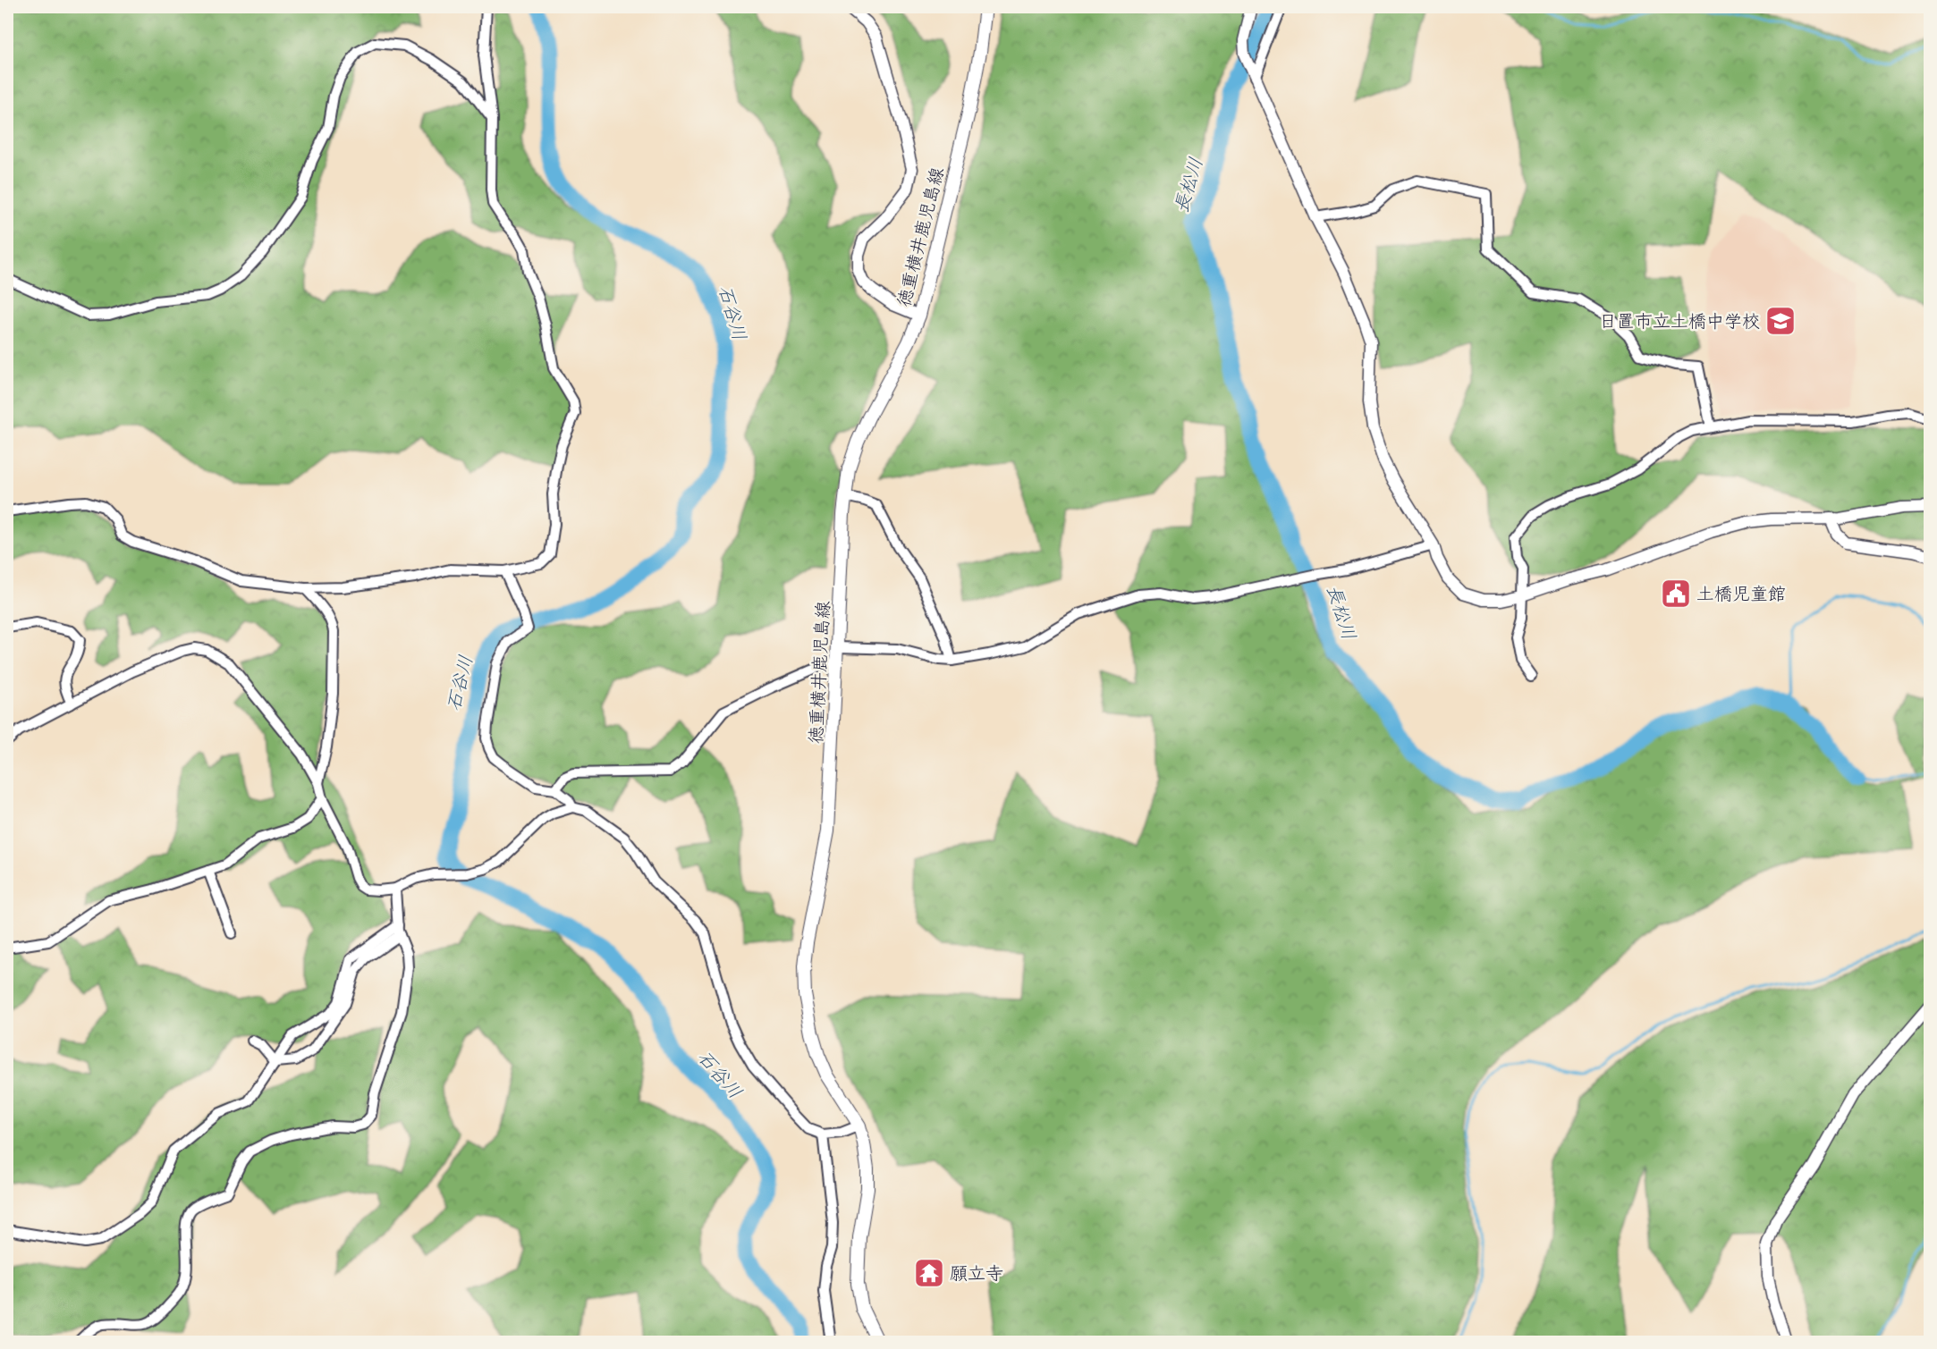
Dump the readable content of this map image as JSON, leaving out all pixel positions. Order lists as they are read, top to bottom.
{
  "streets": {
    "main road": ["徳重横井鹿児島線"]
  },
  "water": ["長松川", "石谷川"],
  "places": {
    "school or university": ["日置市立土橋中学校"],
    "public building": ["土橋児童館"],
    "temple": ["願立寺"]
  }
}
